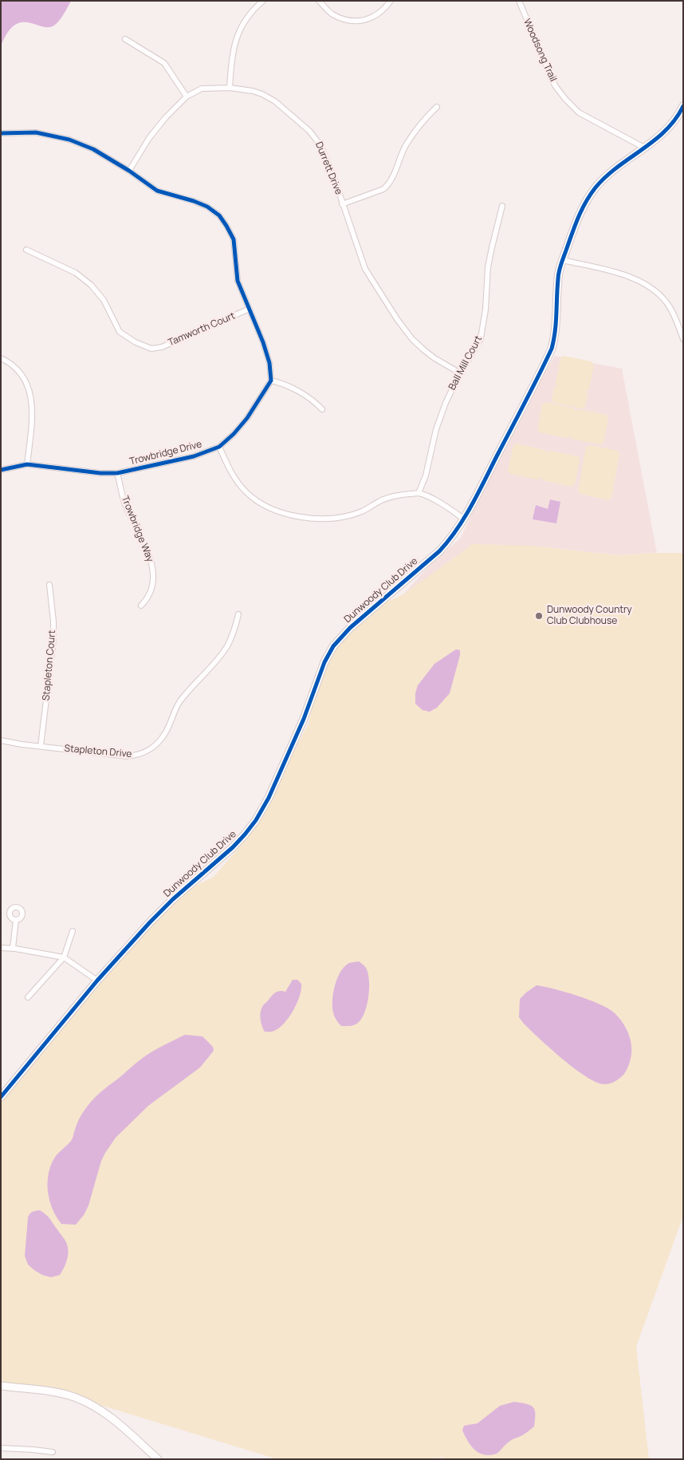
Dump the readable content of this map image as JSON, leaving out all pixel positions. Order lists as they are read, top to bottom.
{
  "streets": {
    "street": [
      "Woodsong Trail",
      "Durrett Drive",
      "Tamworth Court",
      "Ball Mill Court",
      "Trowbridge Drive",
      "Trowbridge Way",
      "Dunwoody Club Drive",
      "Stapleton Court",
      "Stapleton Drive"
    ]
  },
  "crossings": [
    ["Woodsong Trail", "Dunwoody Club Drive"],
    ["Durrett Drive", "Ball Mill Court"],
    ["Trowbridge Drive", "Trowbridge Way"],
    ["Stapleton Court", "Stapleton Drive"]
  ],
  "places": ["Dunwoody Country Club Clubhouse"]
}
